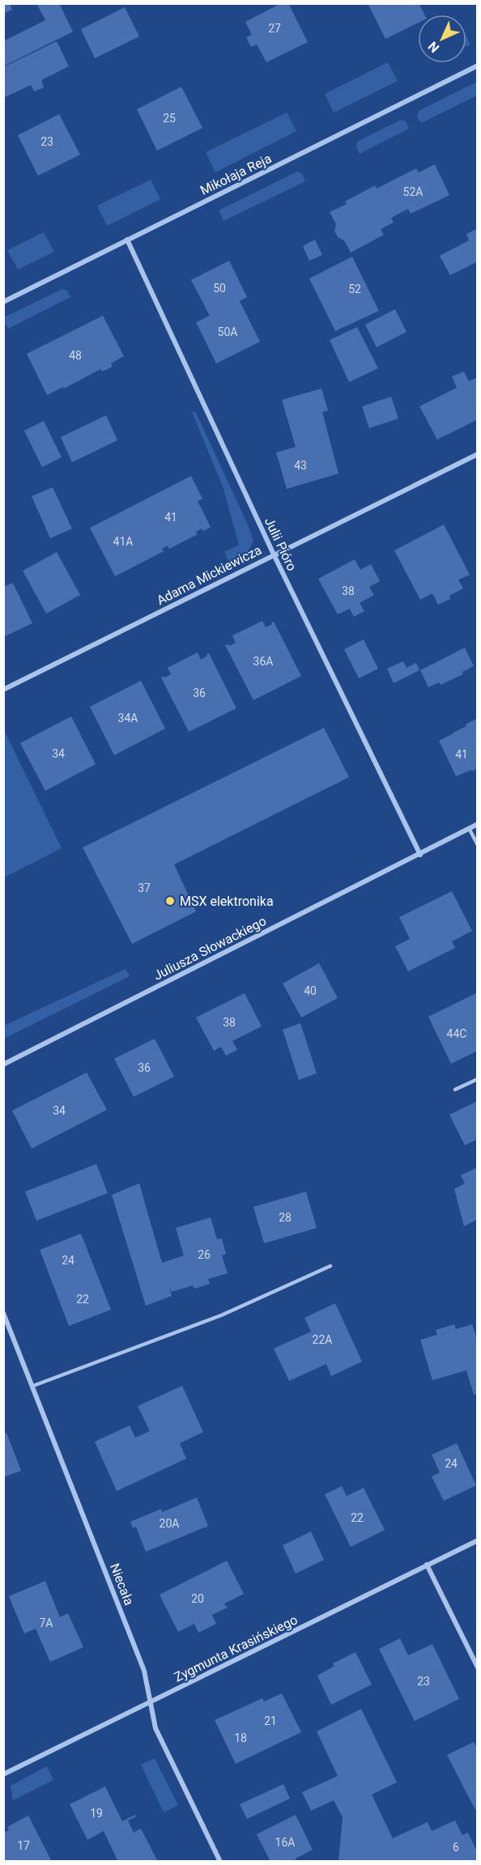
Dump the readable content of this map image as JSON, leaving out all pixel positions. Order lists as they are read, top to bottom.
{
  "streets": {
    "street": [
      "Mikołaja Reja",
      "Julii Pióro",
      "Adama Mickiewicza",
      "Juliusza Słowackiego",
      "Niecała",
      "Zygmunta Krasińskiego"
    ]
  },
  "crossings": [
    ["Mikołaja Reja", "Julii Pióro"],
    ["Julii Pióro", "Adama Mickiewicza"],
    ["Julii Pióro", "Juliusza Słowackiego"],
    ["Niecała", "Zygmunta Krasińskiego"]
  ],
  "places": ["MSX elektronika"],
  "house_numbers": [
    "27",
    "25",
    "23",
    "52A",
    "50",
    "52",
    "50A",
    "48",
    "43",
    "41",
    "41A",
    "38",
    "36A",
    "36",
    "34A",
    "34",
    "41",
    "37",
    "40",
    "38",
    "44C",
    "36",
    "34",
    "28",
    "26",
    "24",
    "22",
    "22A",
    "24",
    "22",
    "20A",
    "20",
    "7A",
    "23",
    "21",
    "18",
    "19",
    "16A",
    "17",
    "6"
  ],
  "north": "bottom left"
}
